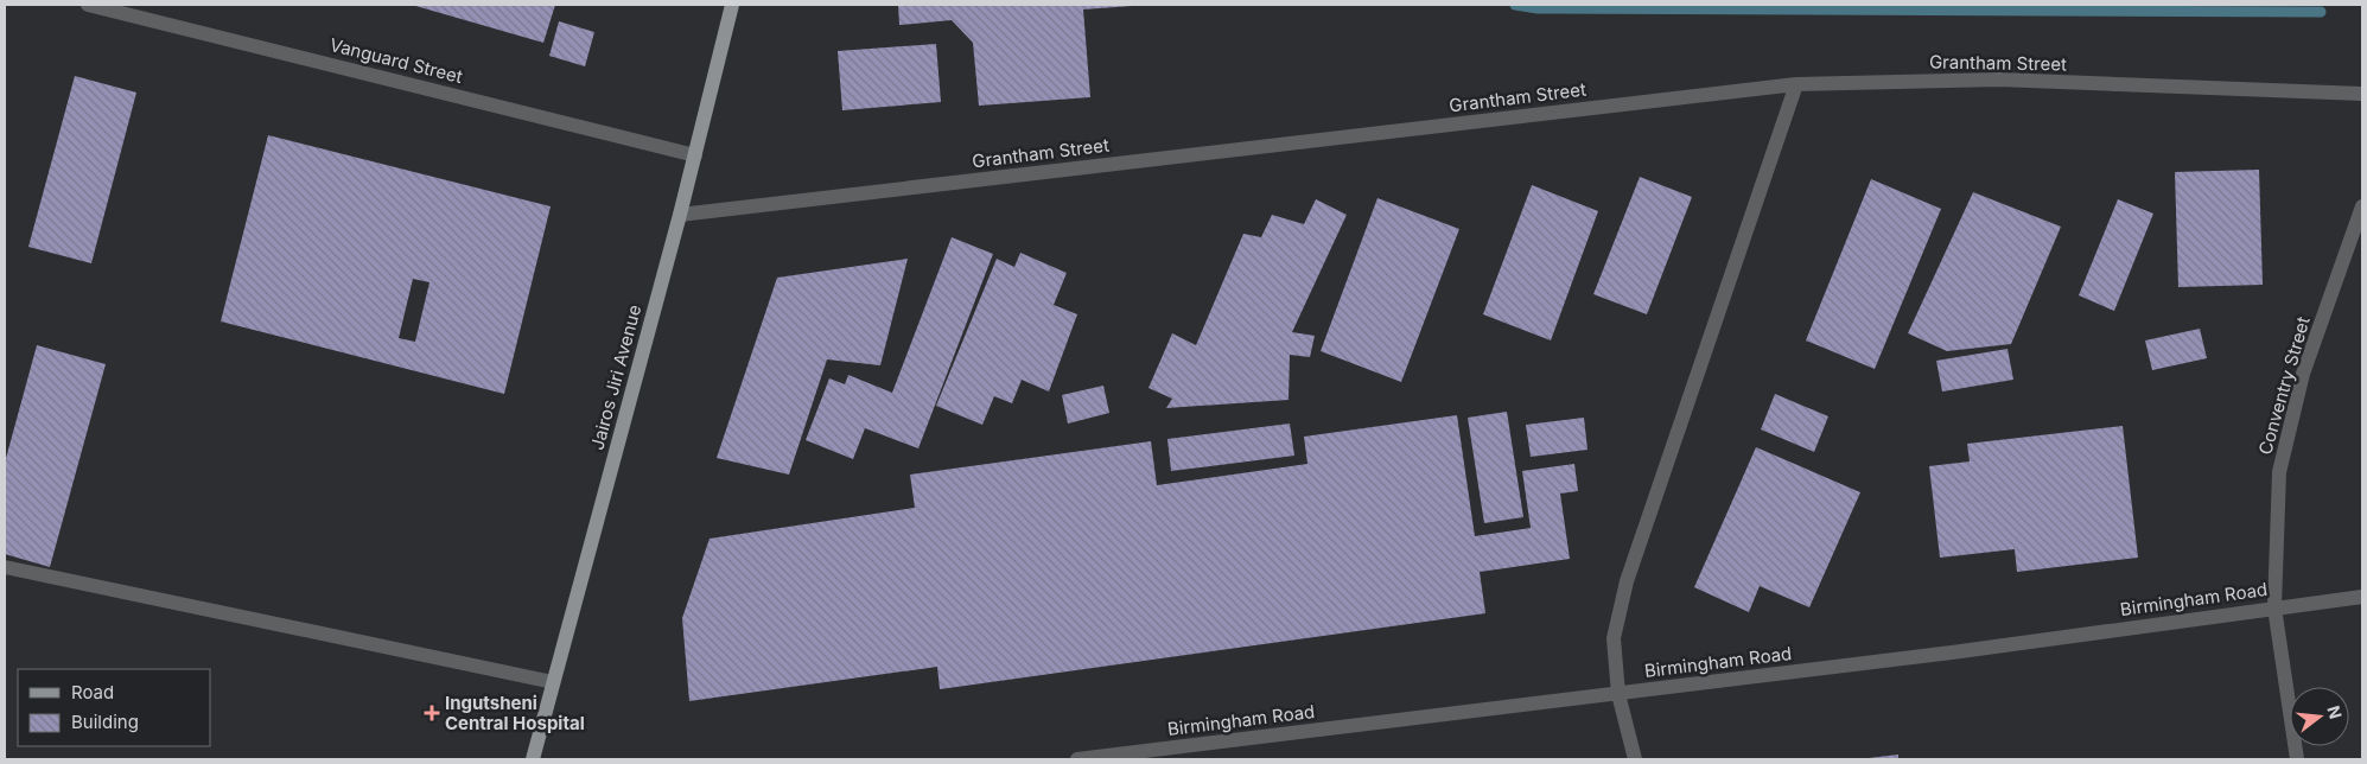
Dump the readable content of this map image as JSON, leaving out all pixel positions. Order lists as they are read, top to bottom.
{
  "streets": {
    "main road": ["Jairos Jiri Avenue"],
    "street": [
      "Vanguard Street",
      "Grantham Street",
      "Conventry Street",
      "Birmingham Road"
    ]
  },
  "crossings": [
    ["Vanguard Street", "Jairos Jiri Avenue"],
    ["Grantham Street", "Jairos Jiri Avenue"],
    ["Conventry Street", "Birmingham Road"]
  ],
  "places": {
    "health": ["Ingutsheni Central Hospital"]
  },
  "legend": ["Road", "Building"],
  "north": "right"
}
